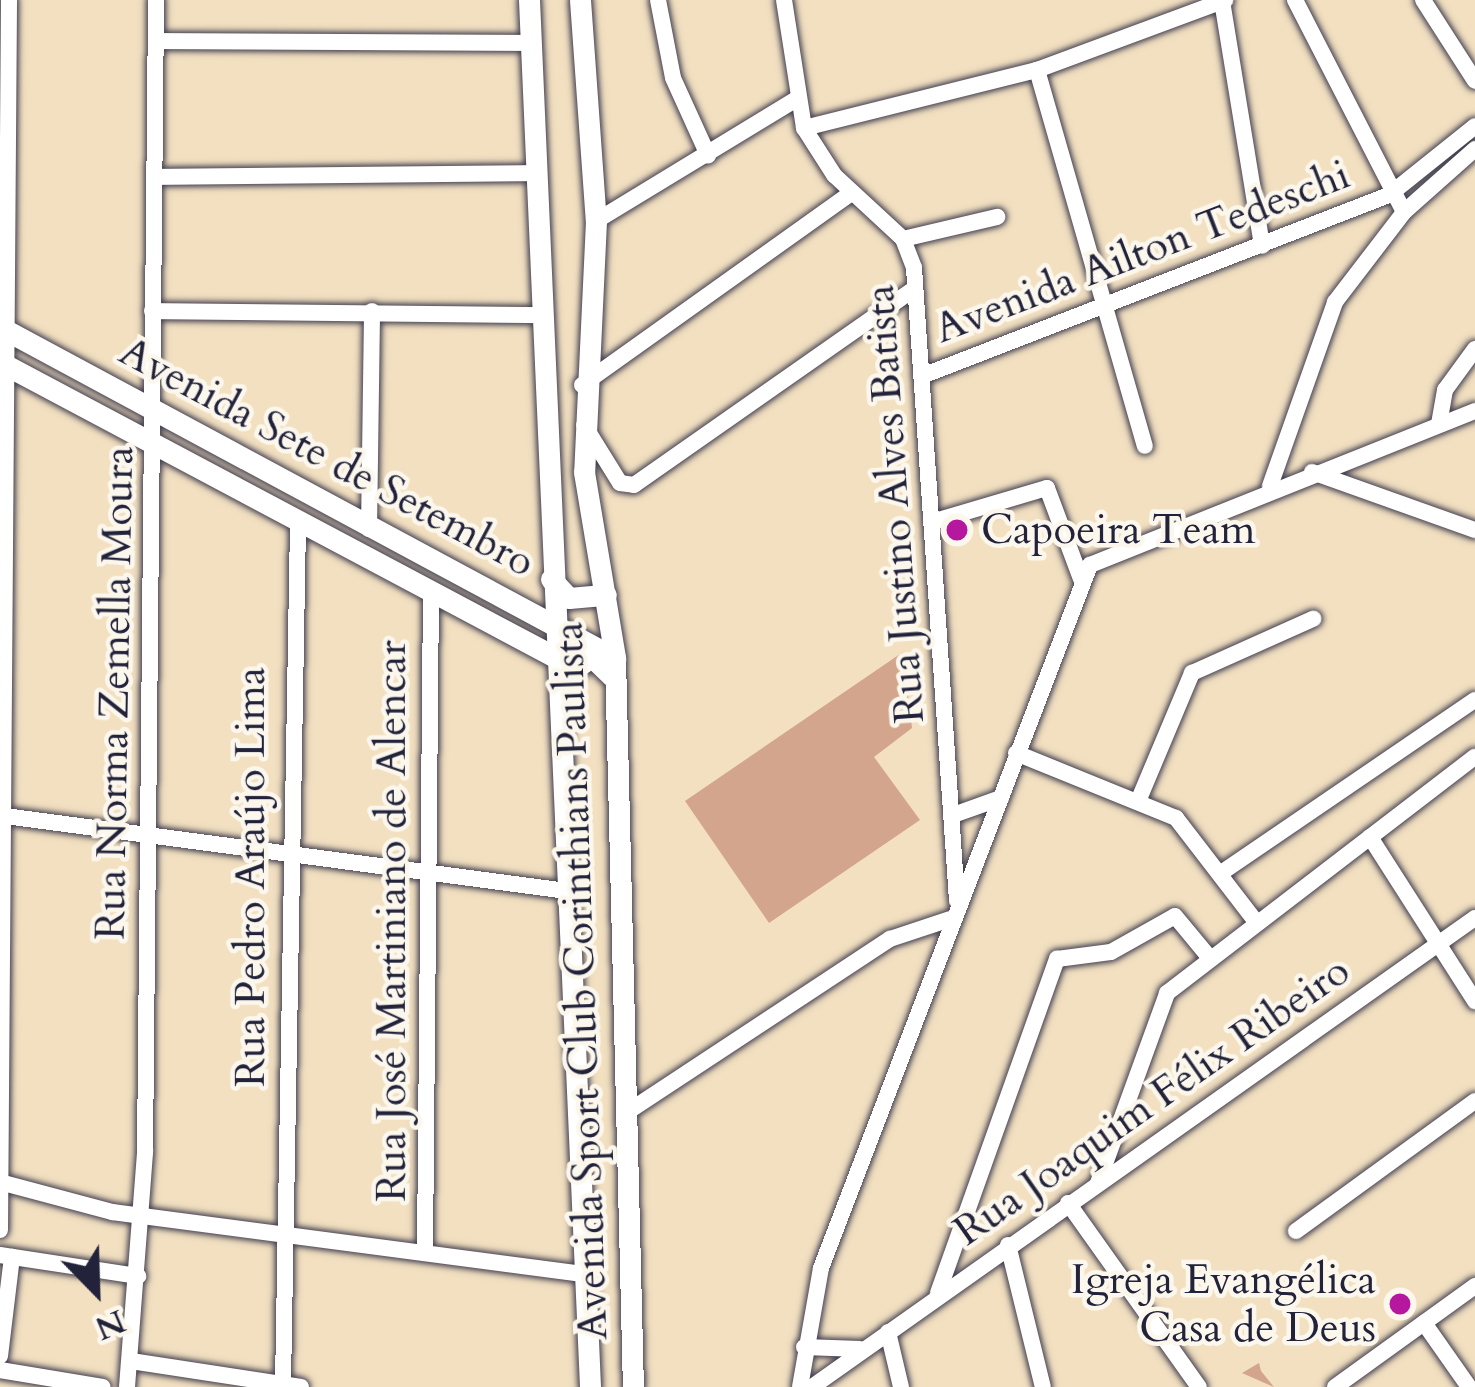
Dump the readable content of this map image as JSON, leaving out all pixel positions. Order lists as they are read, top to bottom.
{
  "streets": {
    "main road": ["Avenida Sete de Setembro", "Avenida Sport Club Corinthians Paulista"],
    "street": [
      "Avenida Ailton Tedeschi",
      "Rua Justino Alves Batista",
      "Rua Norma Zemella Moura",
      "Rua Pedro Araújo Lima",
      "Rua José Martiniano de Alencar",
      "Rua Joaquim Félix Ribeiro"
    ]
  },
  "crossings": [
    ["Avenida Ailton Tedeschi", "Rua Justino Alves Batista"],
    ["Avenida Sete de Setembro", "Rua Norma Zemella Moura"],
    ["Avenida Sete de Setembro", "Rua Pedro Araújo Lima"],
    ["Avenida Sete de Setembro", "Rua José Martiniano de Alencar"],
    ["Avenida Sete de Setembro", "Avenida Sport Club Corinthians Paulista"]
  ],
  "places": ["Capoeira Team", "Igreja Evangélica Casa de Deus"],
  "north": "bottom right"
}
